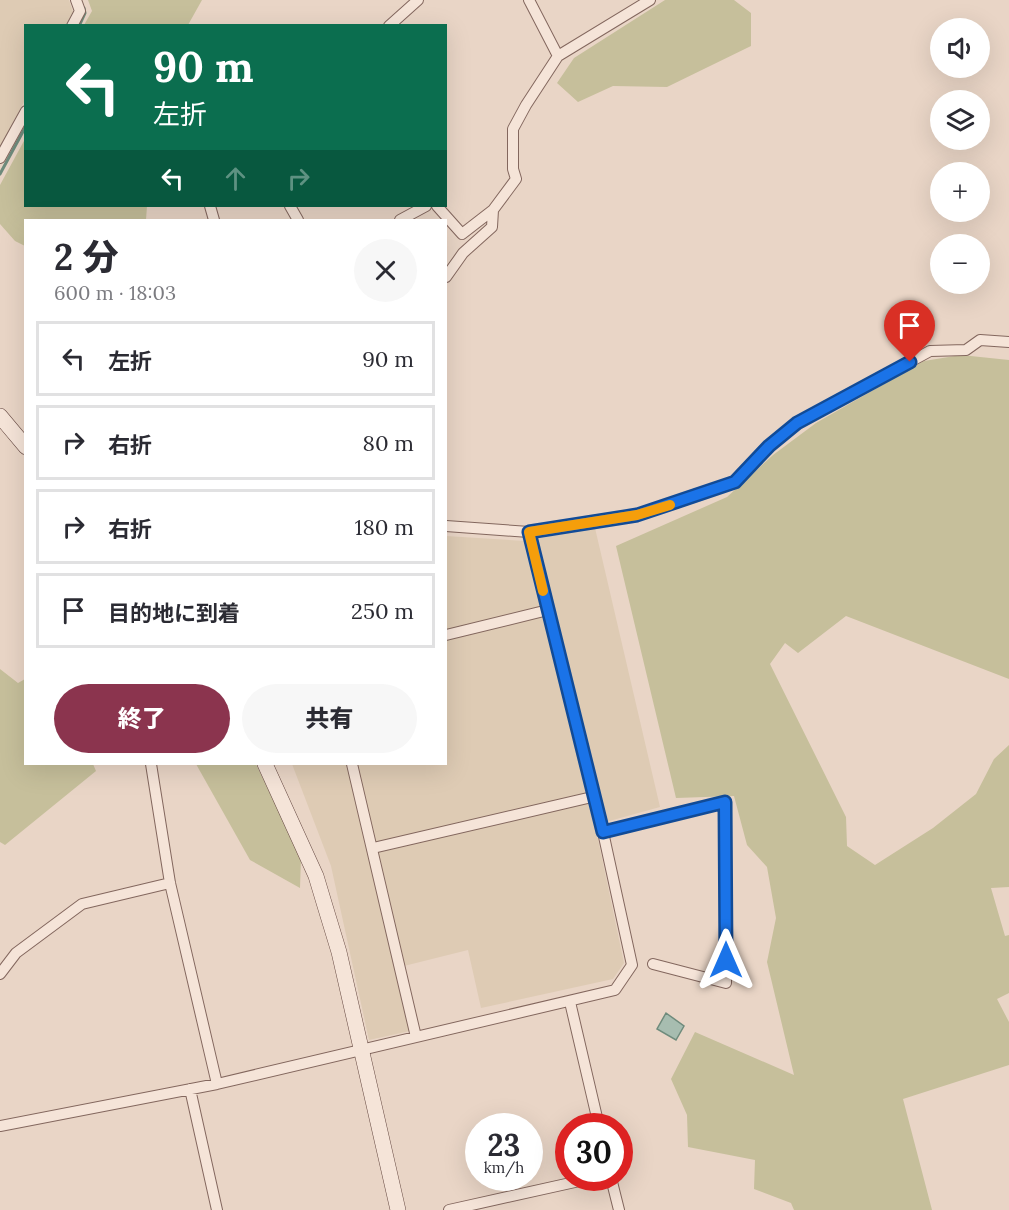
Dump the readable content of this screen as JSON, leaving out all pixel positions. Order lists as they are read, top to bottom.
{
  "page": {
    "map_buttons": ["+", "−"],
    "turn": ["90 m", "左折"],
    "heading": ["2 分", "600 m · 18:03"],
    "list": [
      {
        "name": "左折",
        "value": "90 m"
      },
      {
        "name": "右折",
        "value": "80 m"
      },
      {
        "name": "右折",
        "value": "180 m"
      },
      {
        "name": "目的地に到着",
        "value": "250 m"
      }
    ],
    "buttons": ["終了", "共有"],
    "speed": "23 km/h",
    "limit": "30"
  }
}
